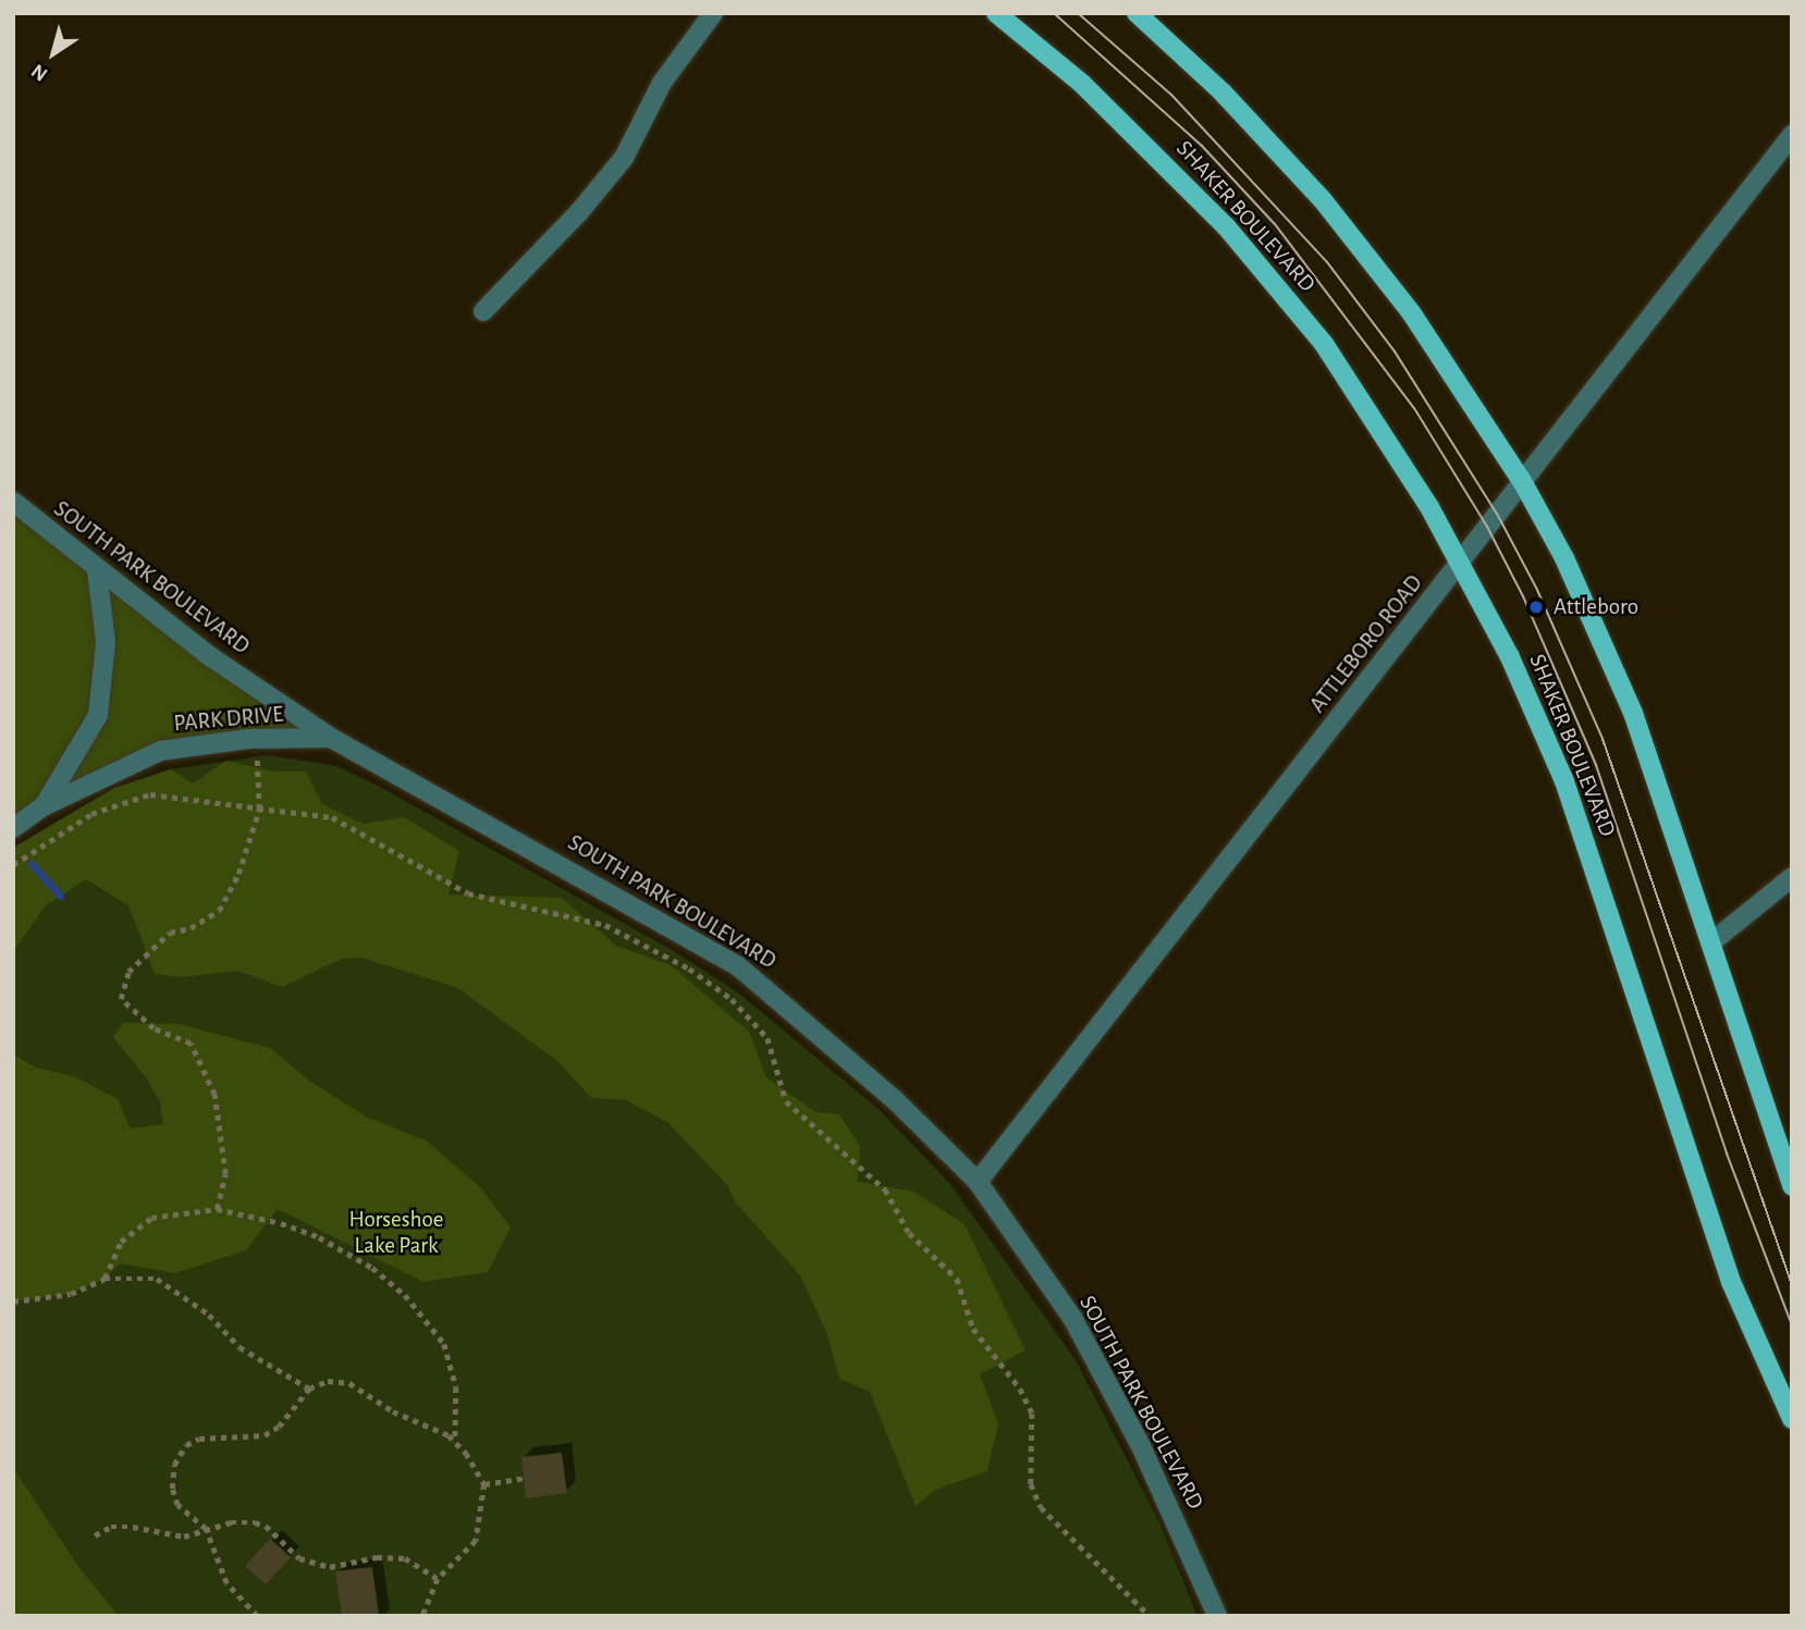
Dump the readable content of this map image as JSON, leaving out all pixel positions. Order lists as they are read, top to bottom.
{
  "streets": {
    "main road": ["SHAKER BOULEVARD"],
    "street": ["SOUTH PARK BOULEVARD", "ATTLEBORO ROAD", "PARK DRIVE"]
  },
  "crossings": [
    ["SHAKER BOULEVARD", "ATTLEBORO ROAD"],
    ["SOUTH PARK BOULEVARD", "ATTLEBORO ROAD"],
    ["SOUTH PARK BOULEVARD", "PARK DRIVE"]
  ],
  "parks": ["Horseshoe Lake Park"],
  "places": ["Attleboro"],
  "north": "bottom left"
}
